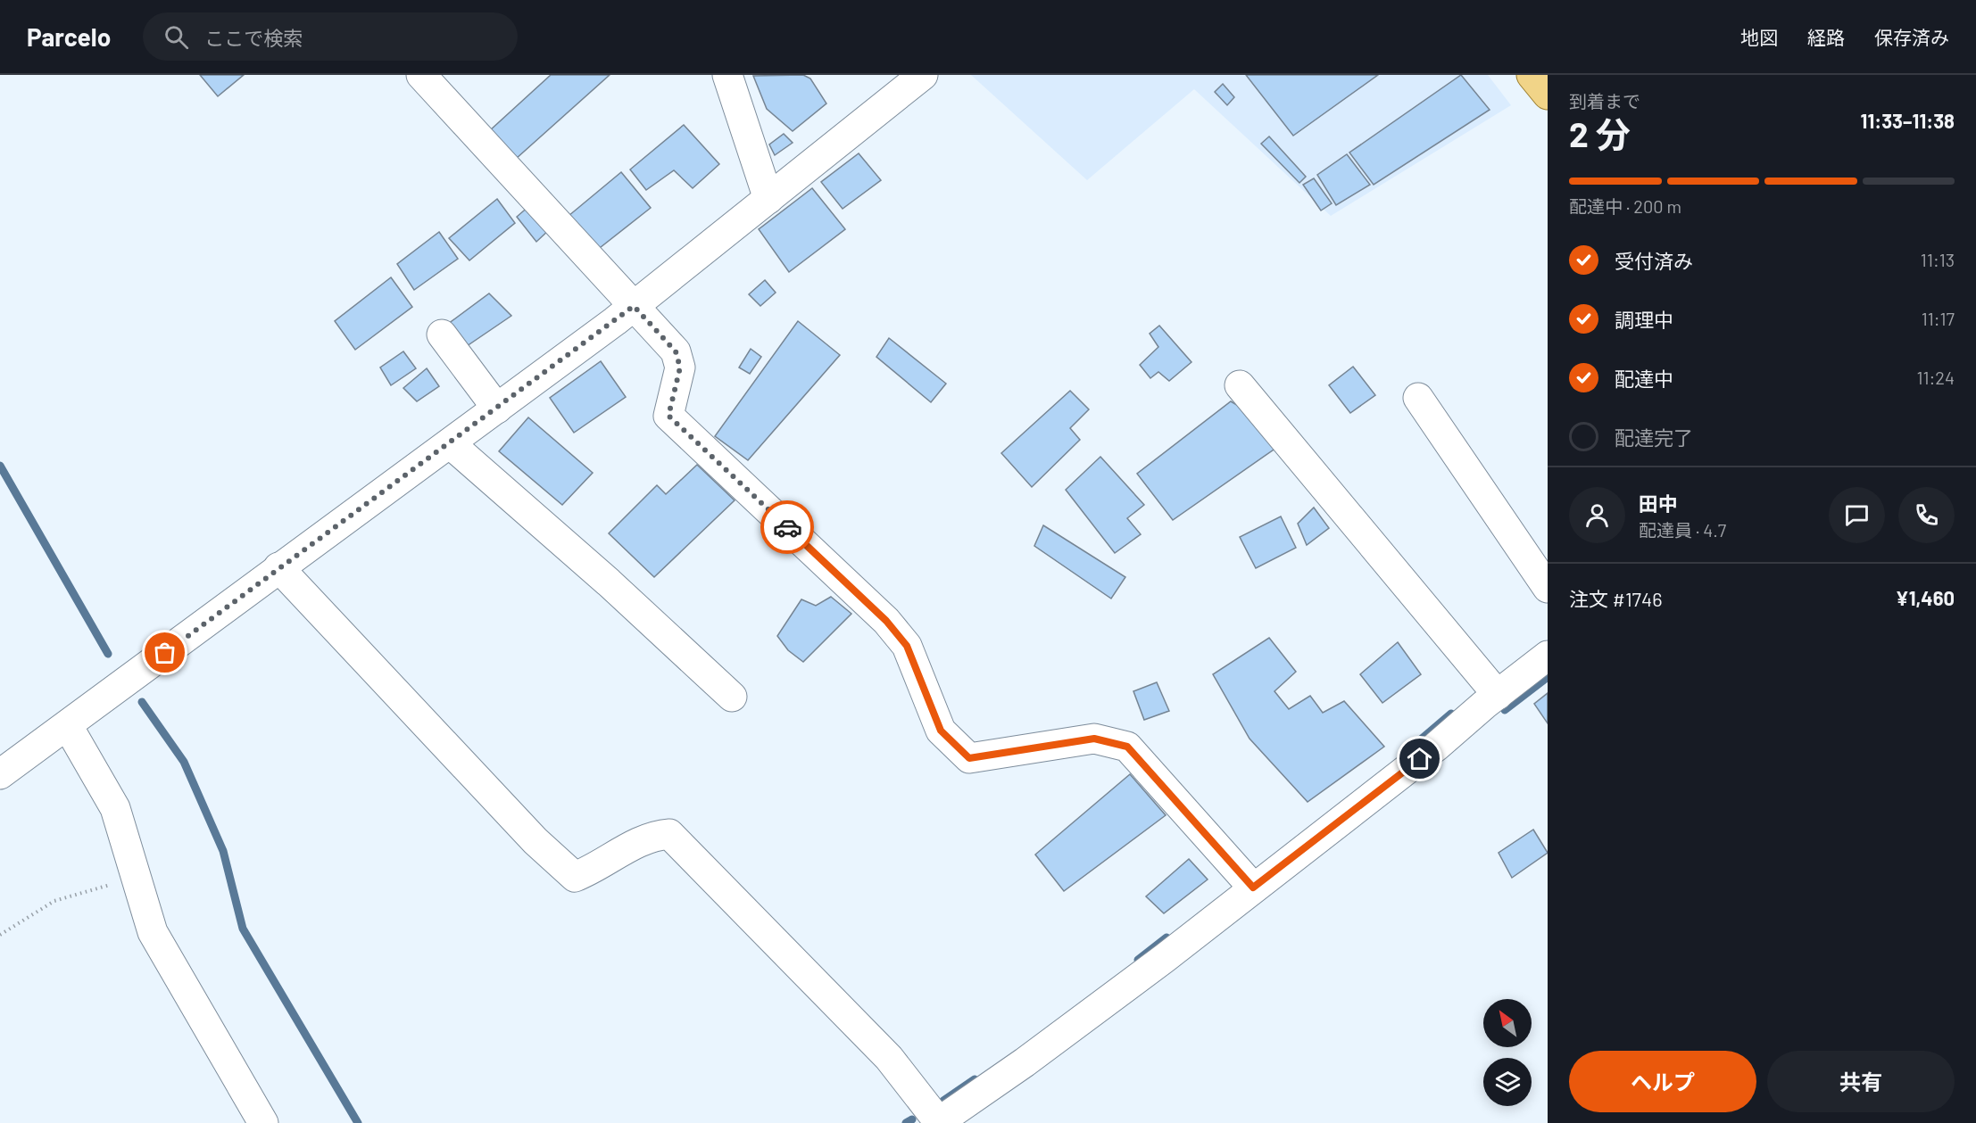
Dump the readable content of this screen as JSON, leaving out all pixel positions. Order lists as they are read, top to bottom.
{
  "north": "top left",
  "page": {
    "header": "Parcelo",
    "search": "ここで検索",
    "nav": ["地図", "経路", "保存済み"],
    "heading": ["2 分", "到着まで", "11:33–11:38"],
    "panel": [
      "田中",
      "配達員 · 4.7",
      "注文 #1746",
      "¥1,460"
    ],
    "bar": "配達中 · 200 m",
    "list": [
      ["受付済み", "11:13"],
      ["調理中", "11:17"],
      ["配達中", "11:24"],
      "配達完了"
    ],
    "buttons": ["ヘルプ", "共有"]
  }
}
